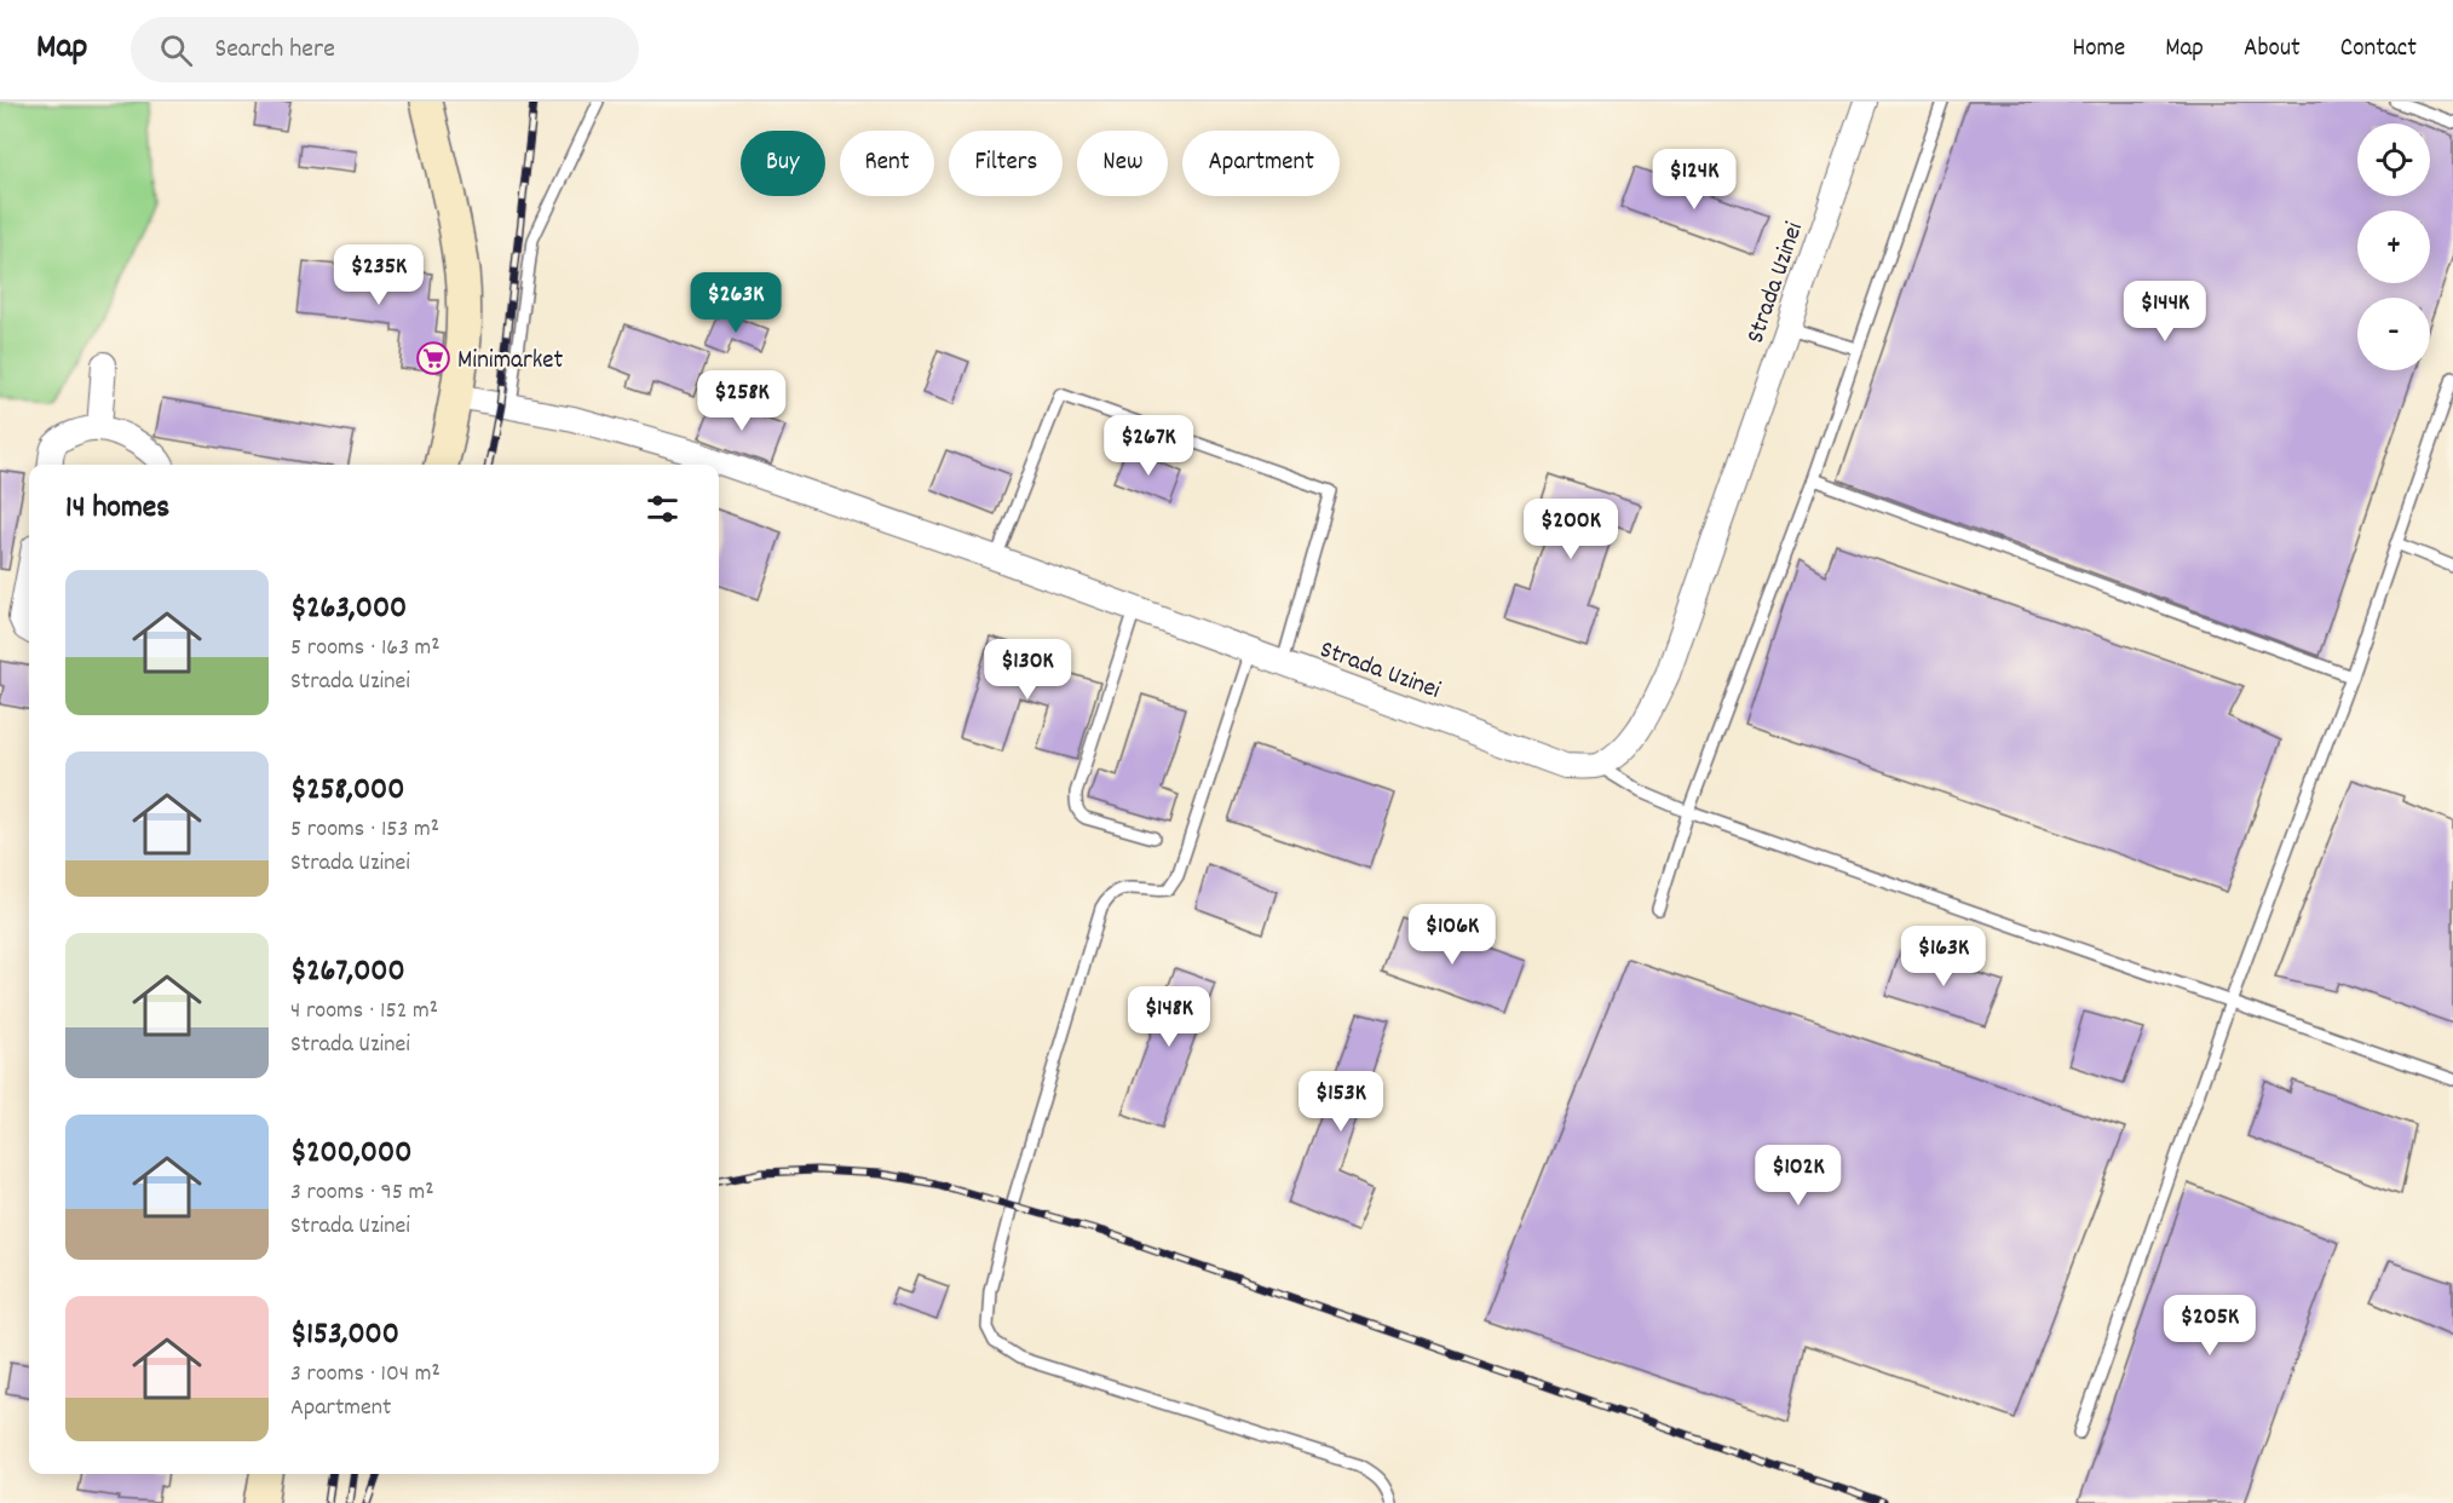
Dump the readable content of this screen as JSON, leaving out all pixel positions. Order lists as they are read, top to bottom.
{
  "streets": {
    "street": ["Strada Uzinei"]
  },
  "places": {
    "supermarket": ["Minimarket"]
  },
  "page": {
    "header": "Map",
    "search": "Search here",
    "nav": [
      "Home",
      "Map",
      "About",
      "Contact"
    ],
    "map_buttons": ["+", "−"],
    "chip": [
      "Buy",
      "Rent",
      "Filters",
      "New",
      "Apartment"
    ],
    "price": [
      "$124K",
      "$235K",
      "$263K",
      "$144K",
      "$258K",
      "$267K",
      "$200K",
      "$130K",
      "$106K",
      "$163K",
      "$148K",
      "$153K",
      "$102K",
      "$205K"
    ],
    "heading": "14 homes",
    "list": [
      {
        "name": "$263,000",
        "note": "5 rooms · 163 m² · Strada Uzinei"
      },
      {
        "name": "$258,000",
        "note": "5 rooms · 153 m² · Strada Uzinei"
      },
      {
        "name": "$267,000",
        "note": "4 rooms · 152 m² · Strada Uzinei"
      },
      {
        "name": "$200,000",
        "note": "3 rooms · 95 m² · Strada Uzinei"
      },
      {
        "name": "$153,000",
        "note": "3 rooms · 104 m² · Apartment"
      }
    ]
  }
}
